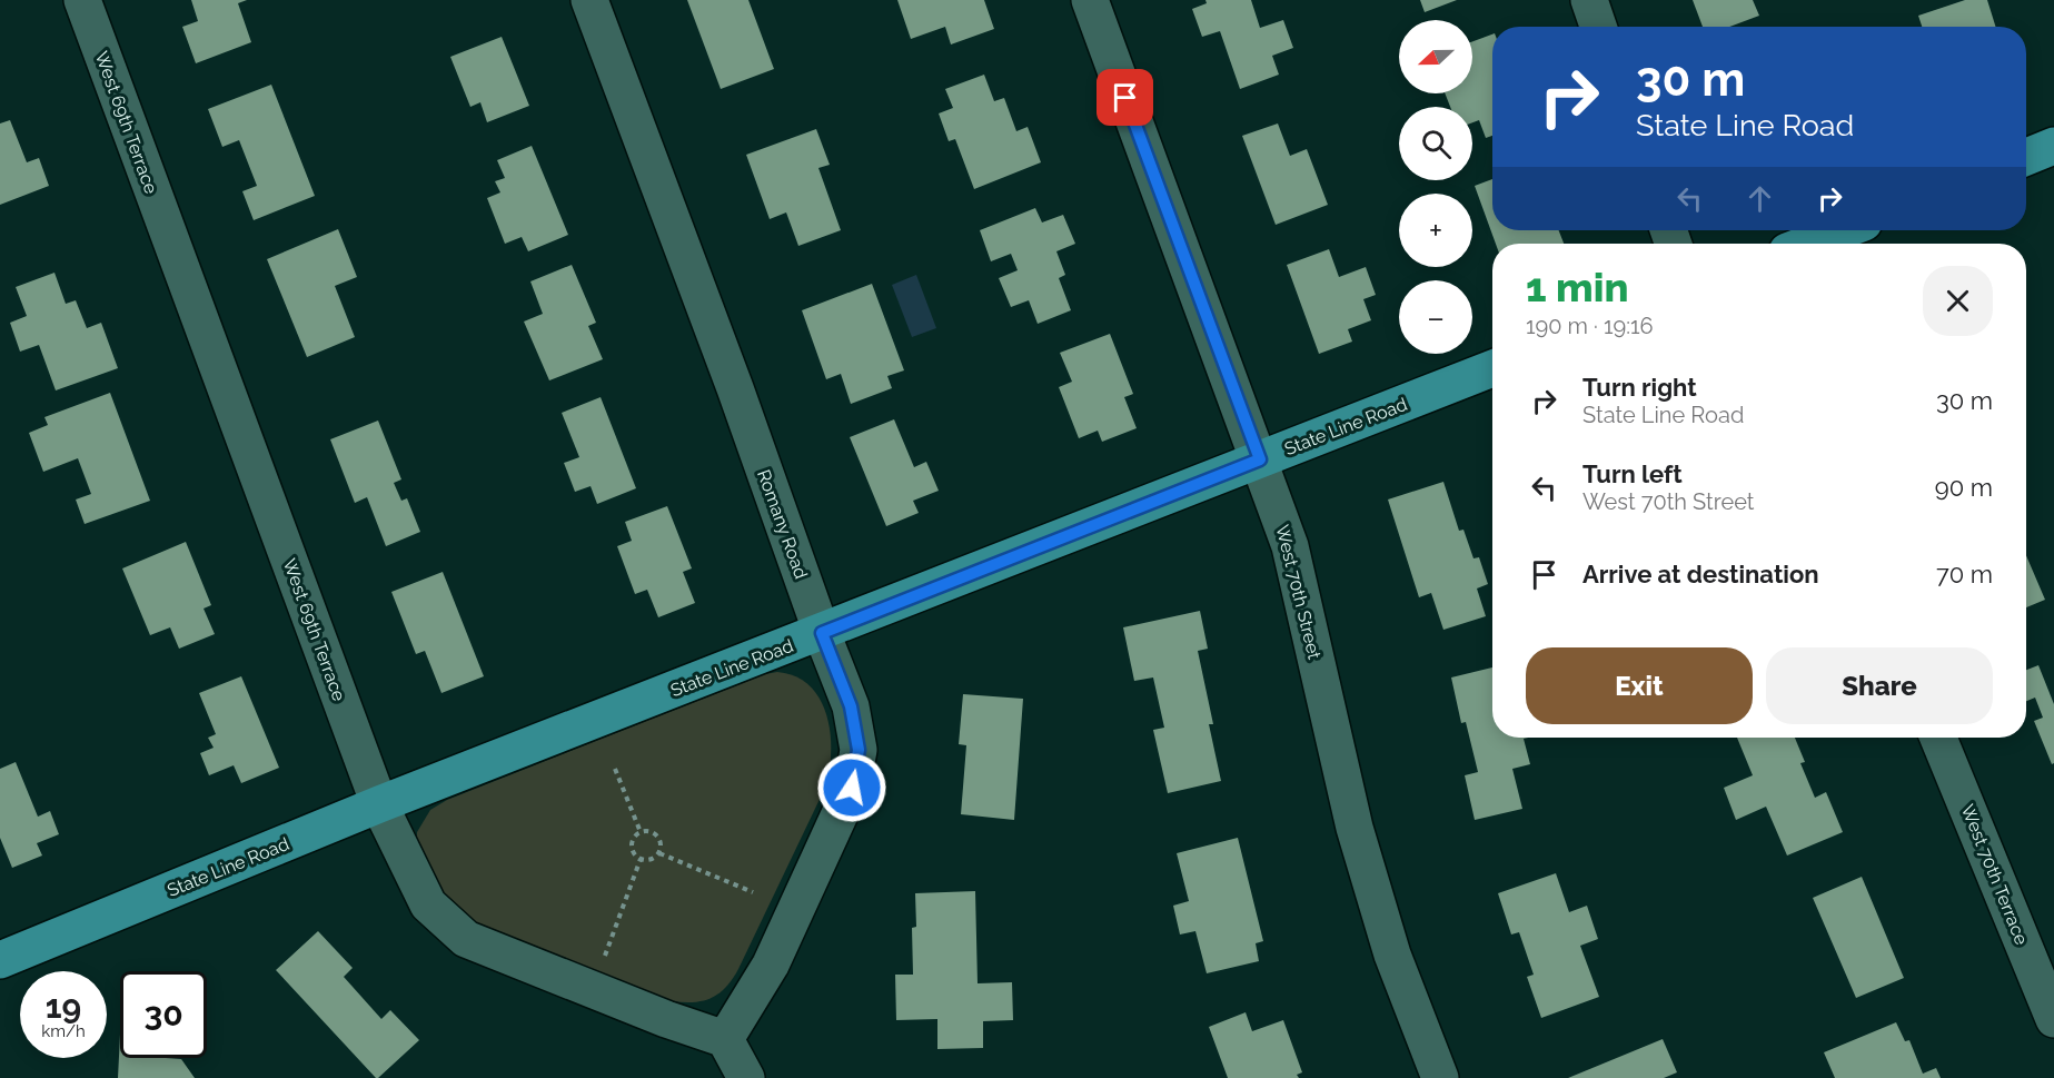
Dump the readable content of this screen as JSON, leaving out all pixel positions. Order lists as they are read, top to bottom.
{
  "streets": {
    "main road": ["State Line Road"],
    "street": [
      "West 69th Terrace",
      "Romany Road",
      "West 70th Street",
      "West 70th Terrace"
    ]
  },
  "crossings": [
    ["West 69th Terrace", "State Line Road"],
    ["West 69th Terrace", "Romany Road"],
    ["State Line Road", "Romany Road"],
    ["State Line Road", "West 70th Street"]
  ],
  "north": "left",
  "page": {
    "map_buttons": ["+", "−"],
    "turn": ["30 m", "State Line Road"],
    "heading": ["1 min", "190 m · 19:16"],
    "list": [
      {
        "name": "Turn right",
        "note": "State Line Road",
        "value": "30 m"
      },
      {
        "name": "Turn left",
        "note": "West 70th Street",
        "value": "90 m"
      },
      {
        "name": "Arrive at destination",
        "value": "70 m"
      }
    ],
    "buttons": ["Exit", "Share"],
    "speed": "19 km/h",
    "limit": "30"
  }
}
